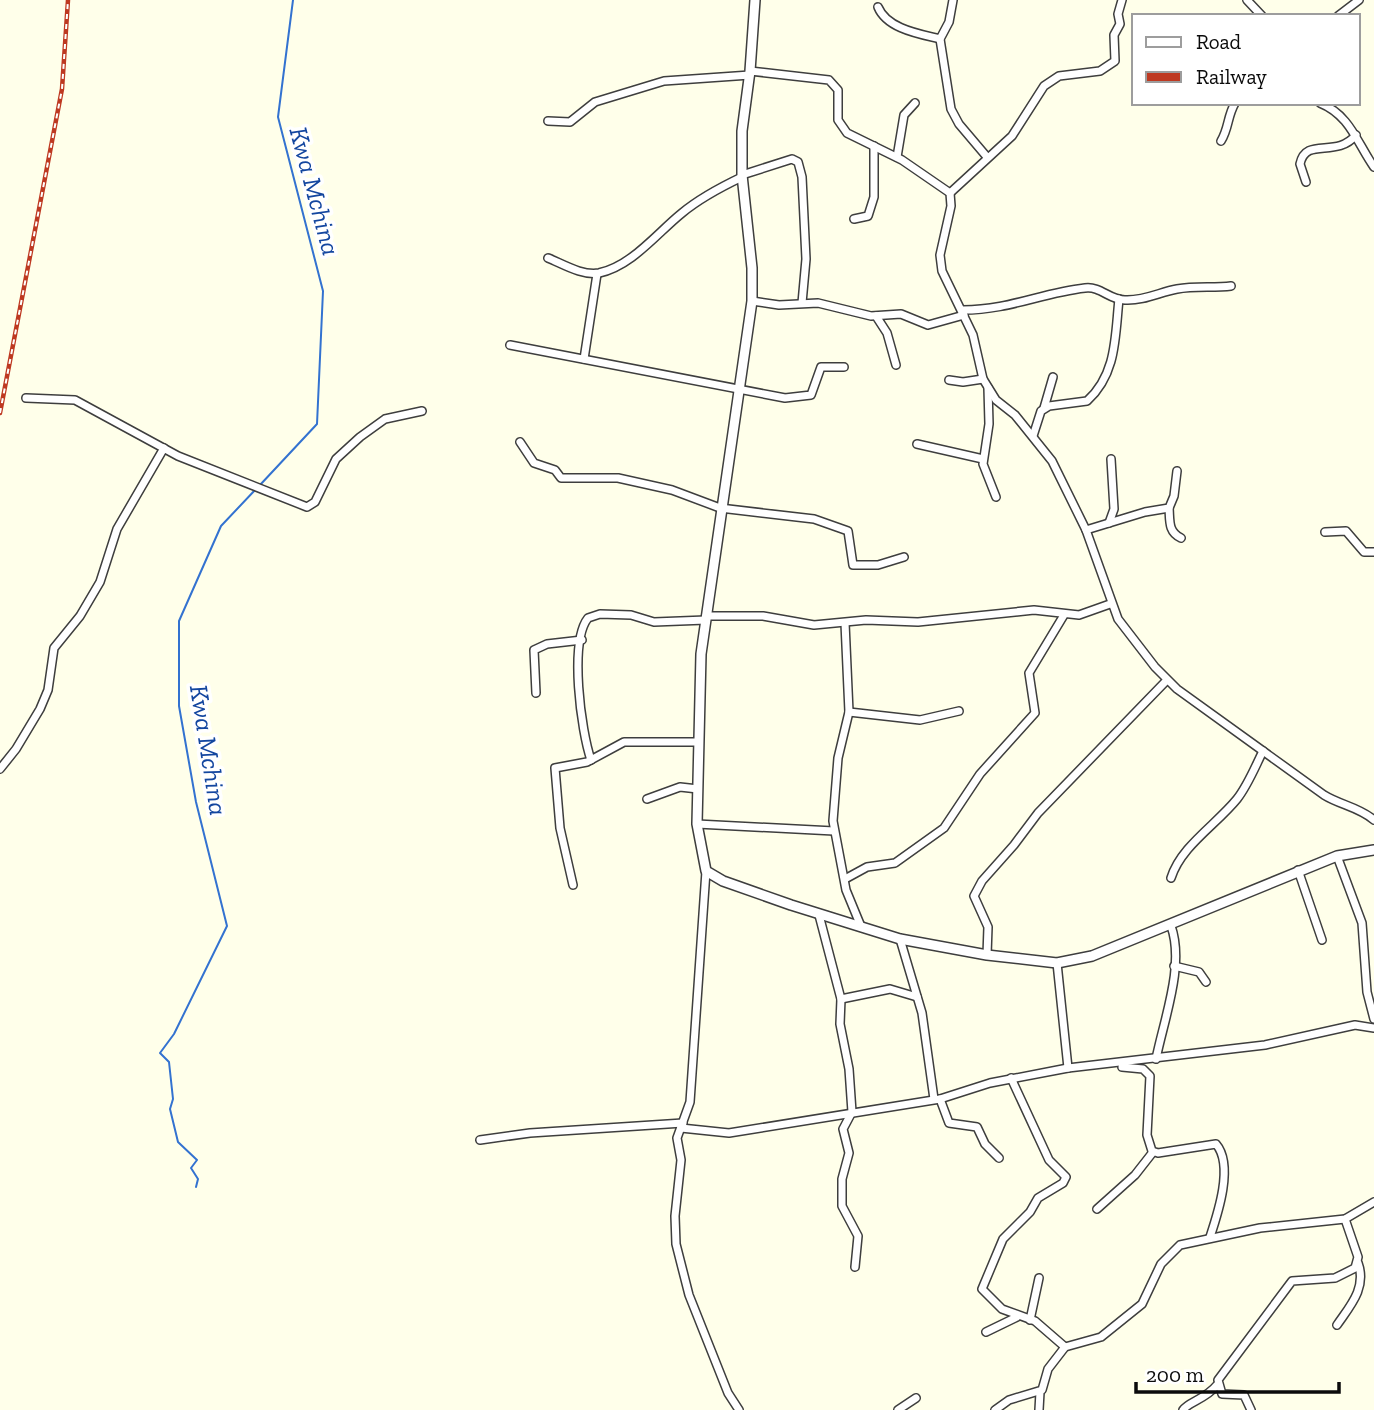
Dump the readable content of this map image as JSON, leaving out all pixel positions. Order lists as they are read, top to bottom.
{
  "water": ["Kwa Mchina"],
  "legend": ["Road", "Railway"],
  "scale_bar": "200 m"
}
